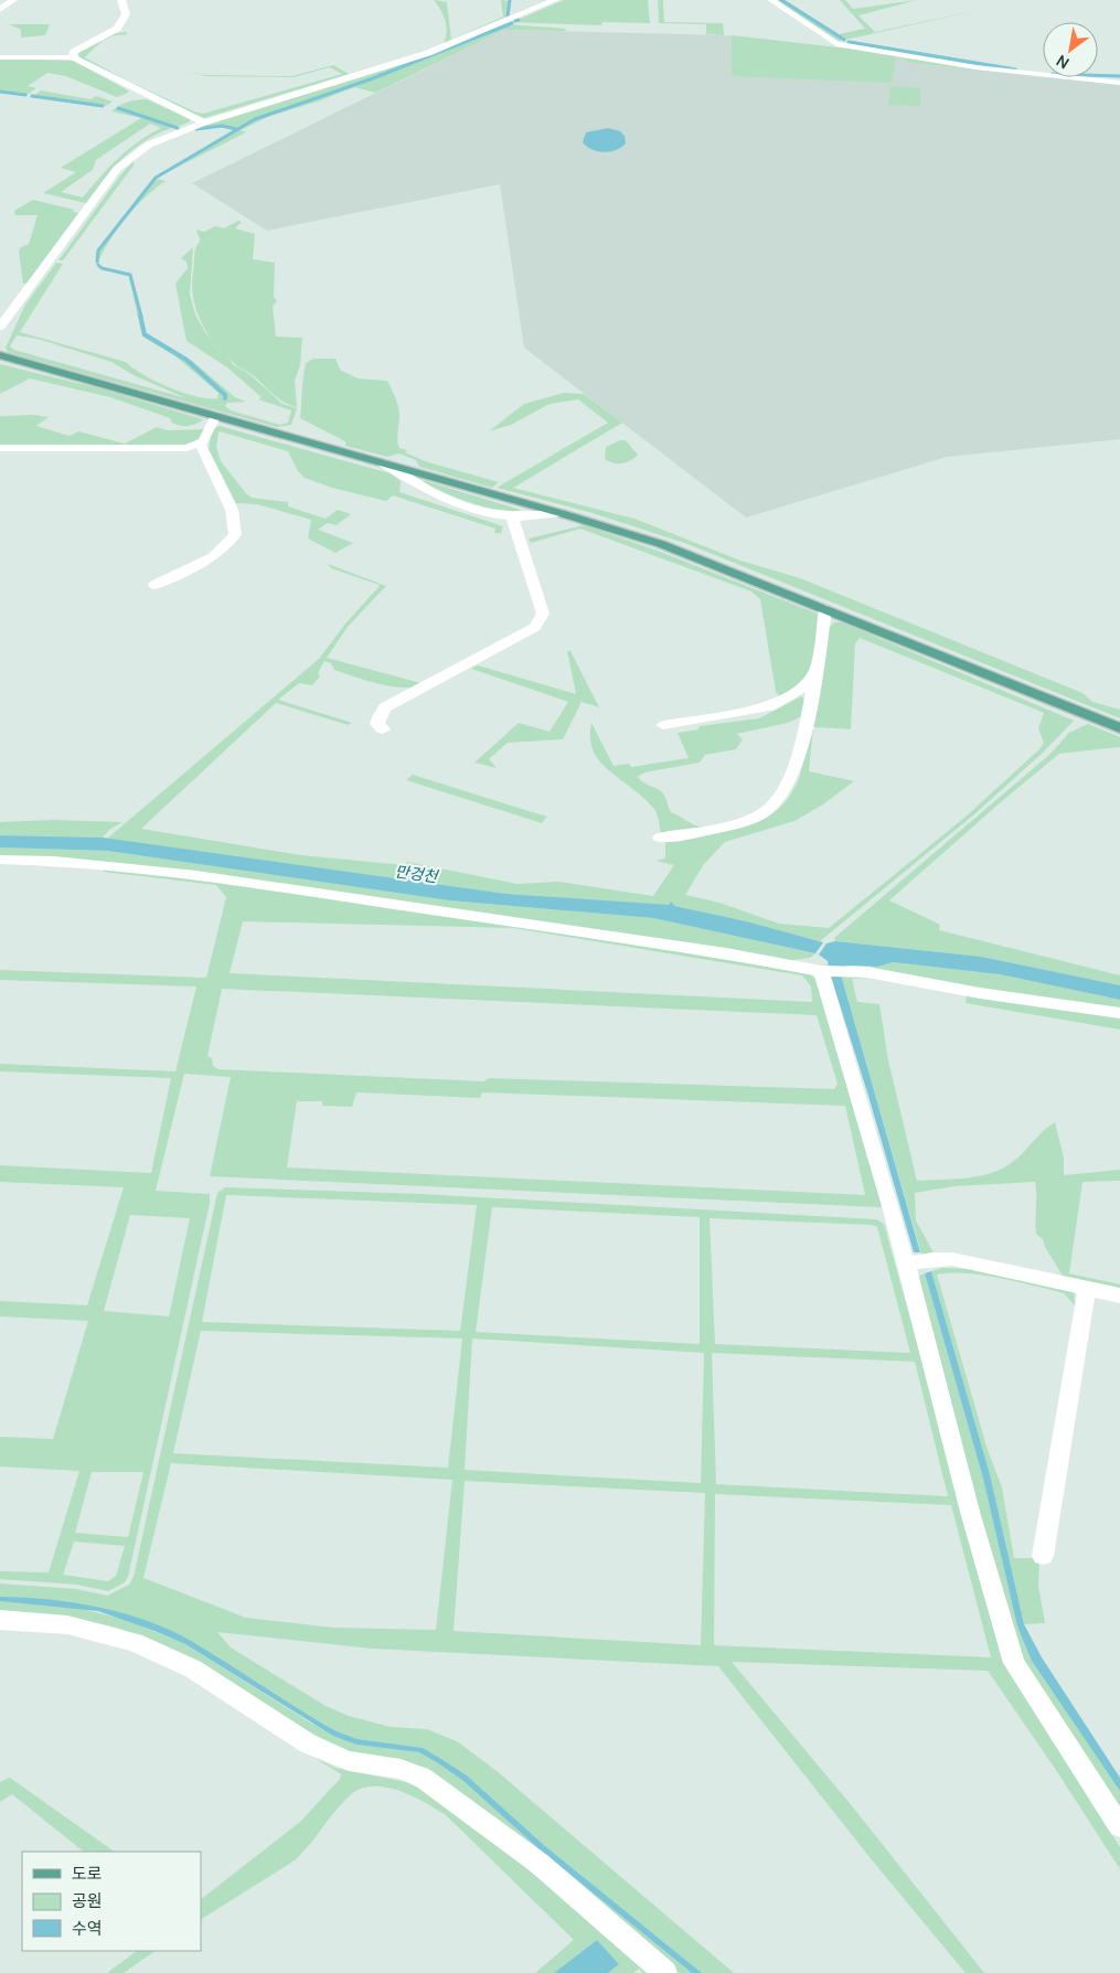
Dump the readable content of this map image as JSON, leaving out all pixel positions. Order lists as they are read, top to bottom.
{
  "water": ["만겅천"],
  "legend": ["도로", "공원", "수역"],
  "north": "bottom left"
}
